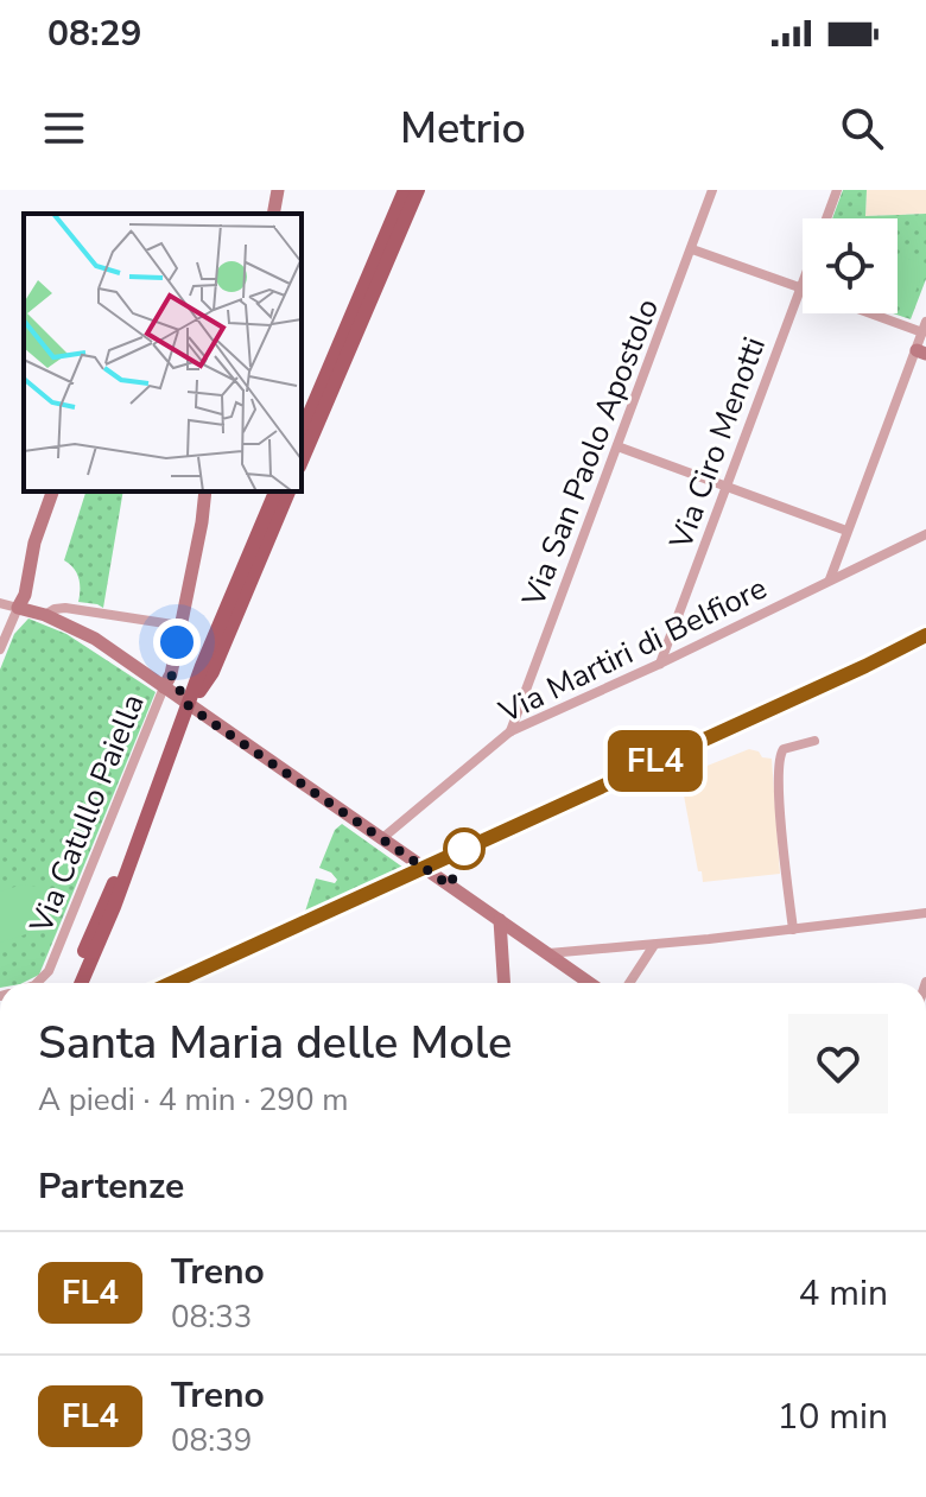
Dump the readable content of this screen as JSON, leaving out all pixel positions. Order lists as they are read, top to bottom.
{
  "streets": {
    "street": [
      "Via Ciro Menotti",
      "Via San Paolo Apostolo",
      "Via Martiri di Belfiore",
      "Via Catullo Paiella"
    ]
  },
  "crossings": [
    ["Via Ciro Menotti", "Via Martiri di Belfiore"],
    ["Via San Paolo Apostolo", "Via Martiri di Belfiore"]
  ],
  "page": {
    "status": "08:29",
    "header": "Metrio",
    "on_map": "FL4",
    "heading": [
      ["Santa Maria delle Mole", "A piedi · 4 min · 290 m"],
      "Partenze"
    ],
    "list": [
      {
        "mark": "FL4",
        "name": "Treno",
        "note": "08:33",
        "value": "4 min"
      },
      {
        "mark": "FL4",
        "name": "Treno",
        "note": "08:39",
        "value": "10 min"
      }
    ]
  }
}
